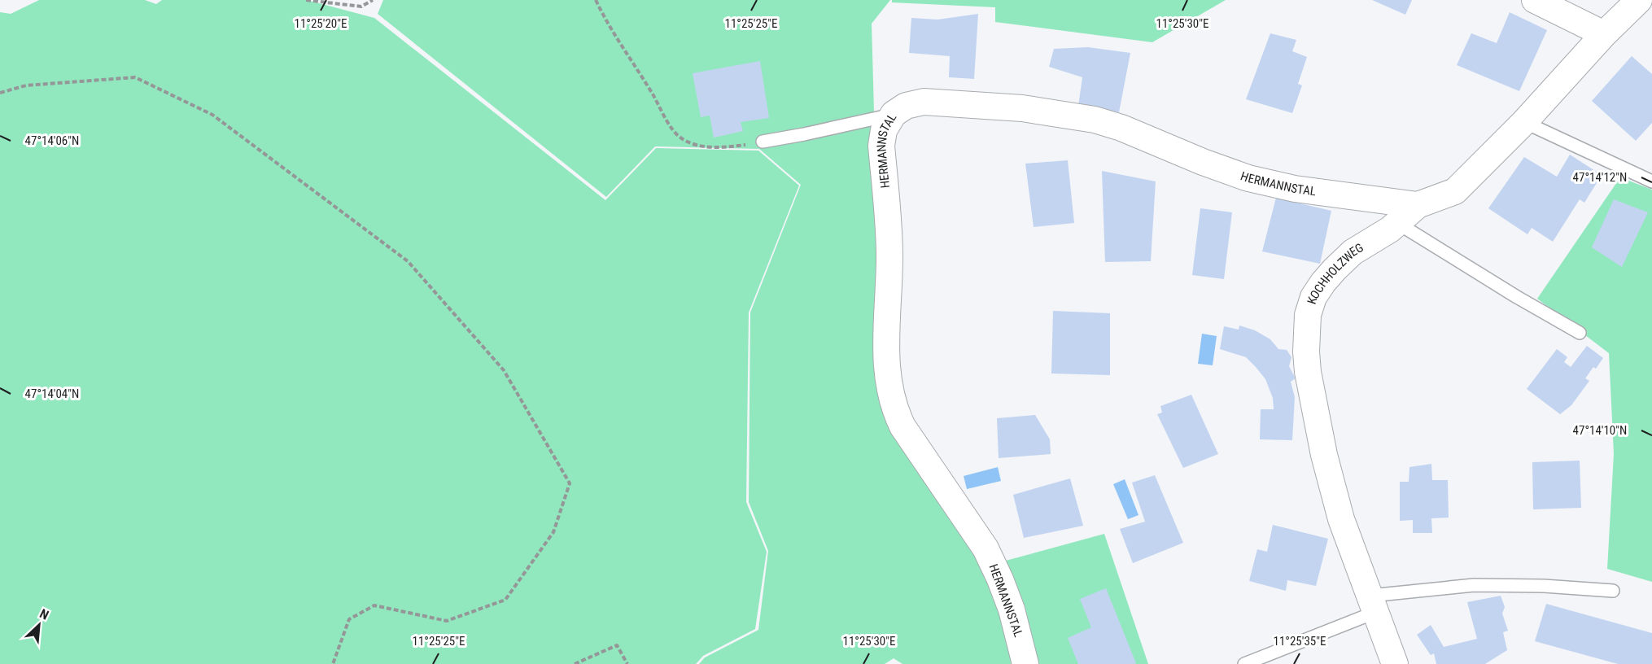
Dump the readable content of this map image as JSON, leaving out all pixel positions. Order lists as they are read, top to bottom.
{
  "streets": {
    "street": ["HERMANNSTAL", "KOCHHOLZWEG"]
  },
  "crossings": [
    ["HERMANNSTAL", "KOCHHOLZWEG"]
  ],
  "north": "top right",
  "coordinates": [
    "11°25'20\"E",
    "11°25'25\"E",
    "11°25'30\"E",
    "47°14'06\"N",
    "47°14'12\"N",
    "47°14'04\"N",
    "47°14'10\"N",
    "11°25'35\"E"
  ]
}
